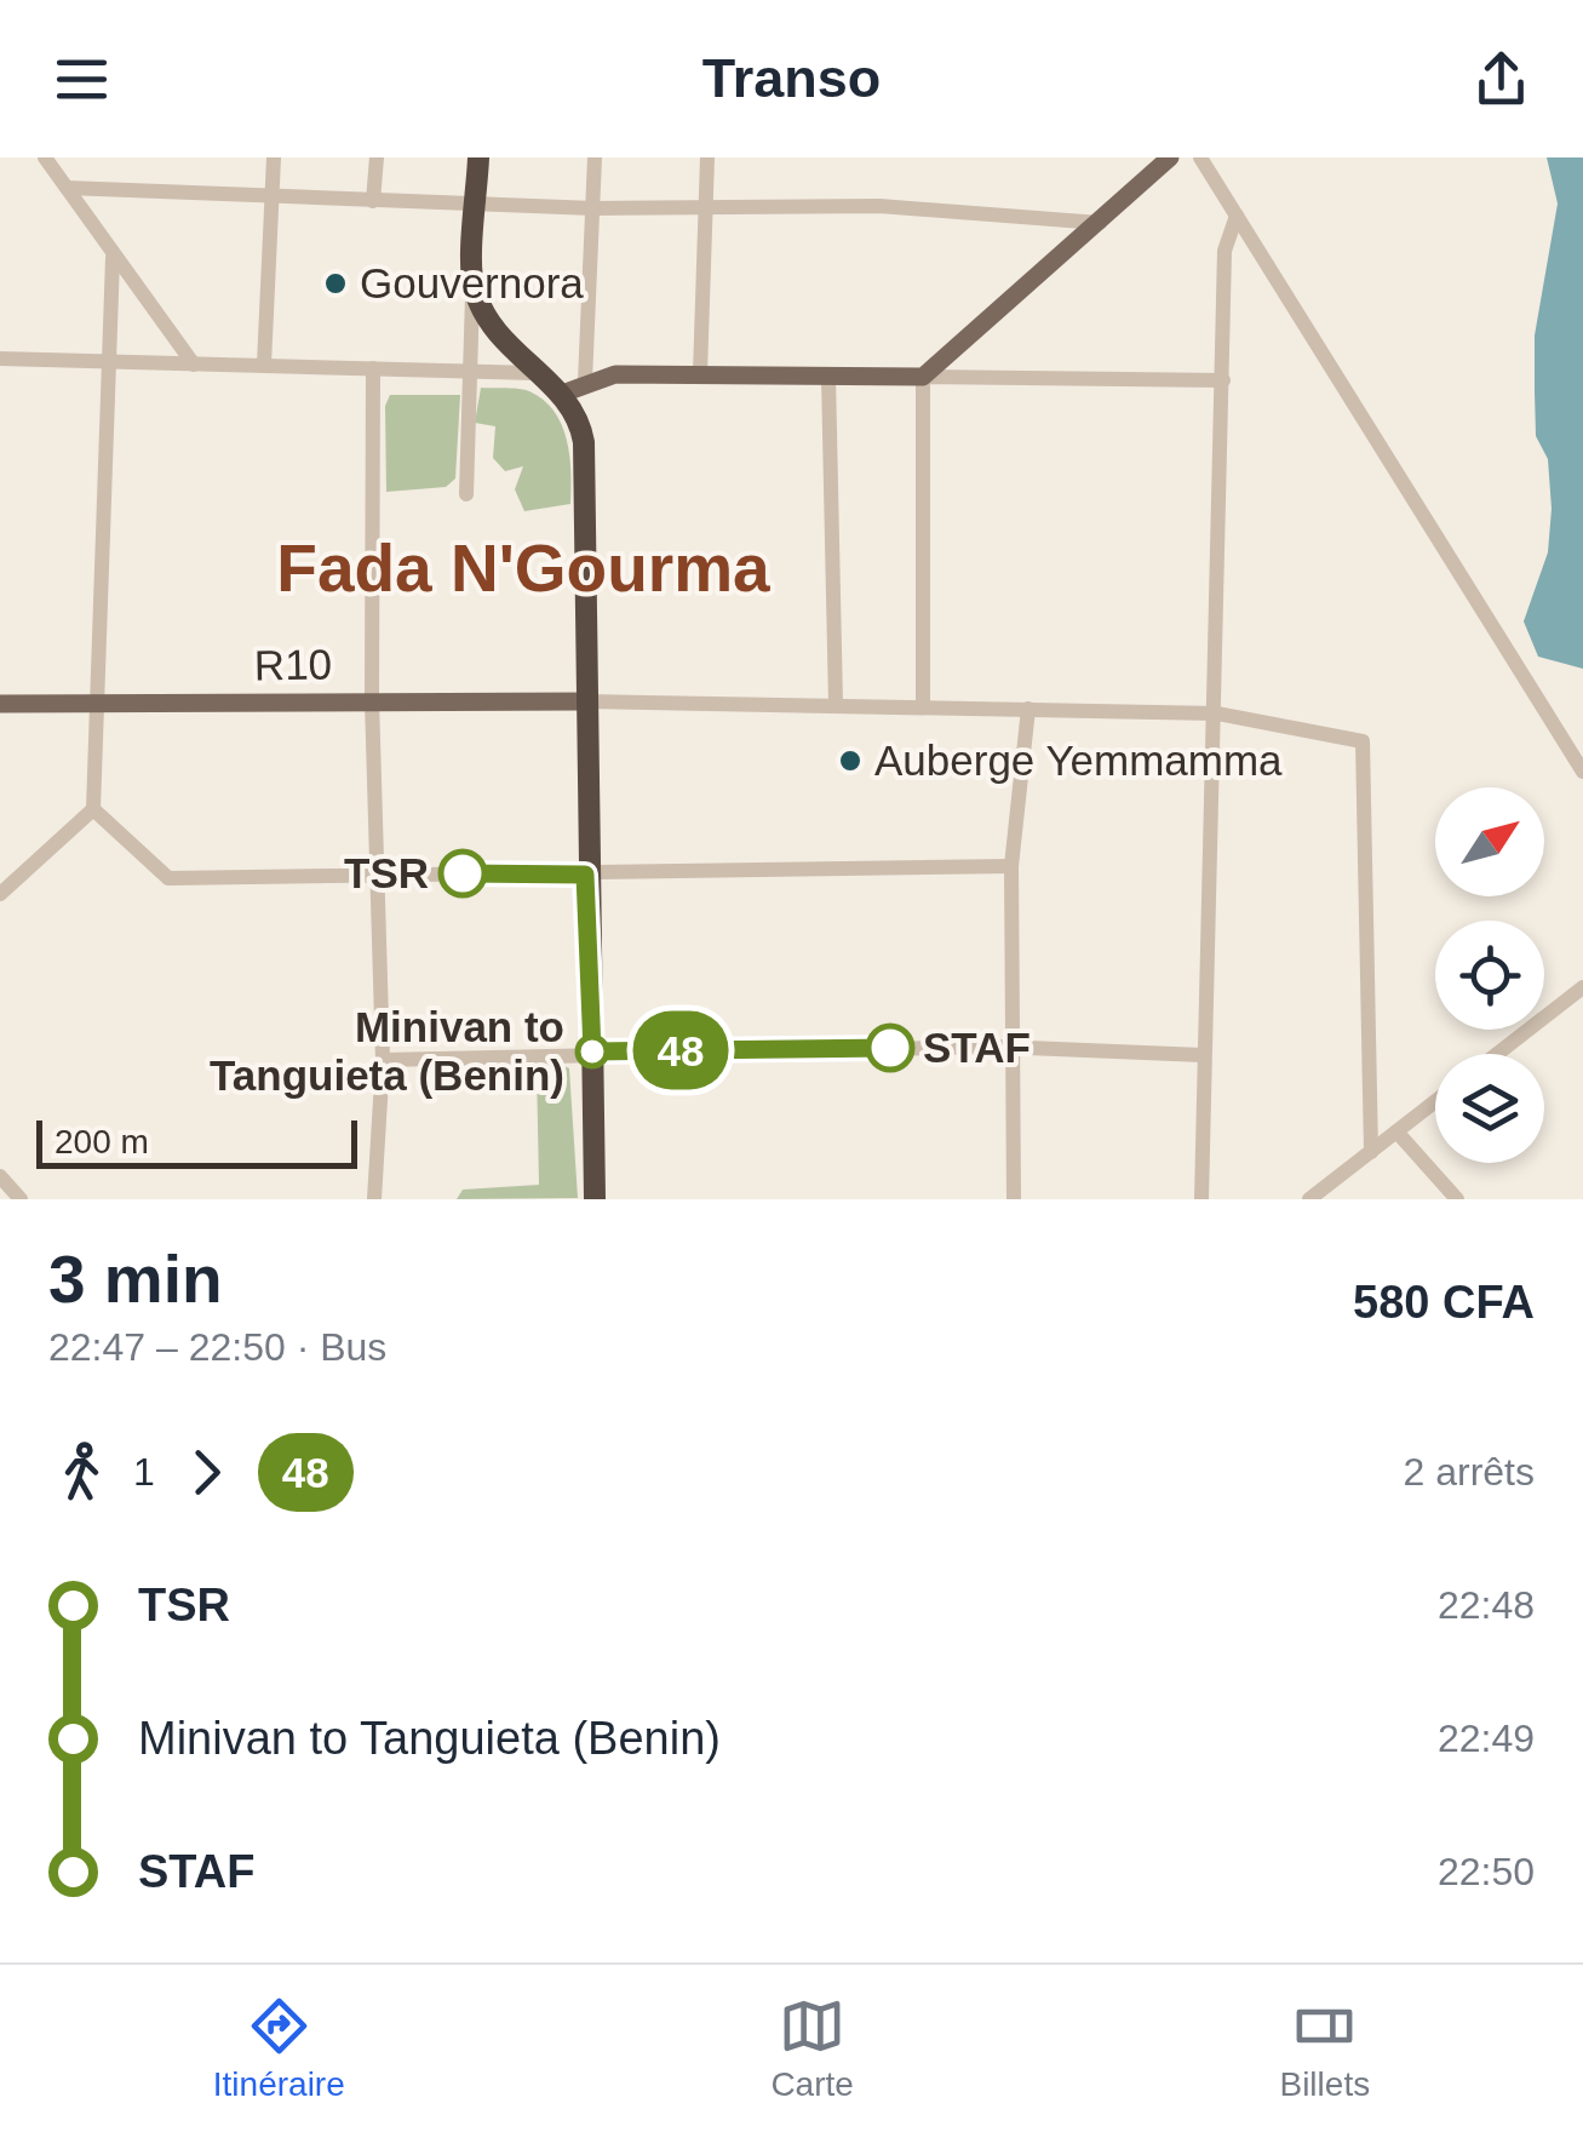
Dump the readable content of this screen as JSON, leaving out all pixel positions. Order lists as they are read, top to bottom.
{
  "streets": {
    "main road": ["R10"]
  },
  "districts": ["Fada N'Gourma"],
  "places": [
    "Gouvernora",
    "Auberge Yemmamma",
    "TSR",
    "STAF",
    "Minivan to Tanguieta (Benin)"
  ],
  "lines": ["bus line 48"],
  "scale_bar": "200 m",
  "north": "top right",
  "page": {
    "header": "Transo",
    "on_map": "48",
    "scale": "200 m",
    "heading": ["3 min", "22:47 – 22:50 · Bus", "580 CFA"],
    "legs": ["1", "48", "2 arrêts"],
    "list": [
      {
        "name": "TSR",
        "value": "22:48"
      },
      {
        "name": "Minivan to Tanguieta (Benin)",
        "value": "22:49"
      },
      {
        "name": "STAF",
        "value": "22:50"
      }
    ],
    "tabs": ["Itinéraire", "Carte", "Billets"]
  }
}
